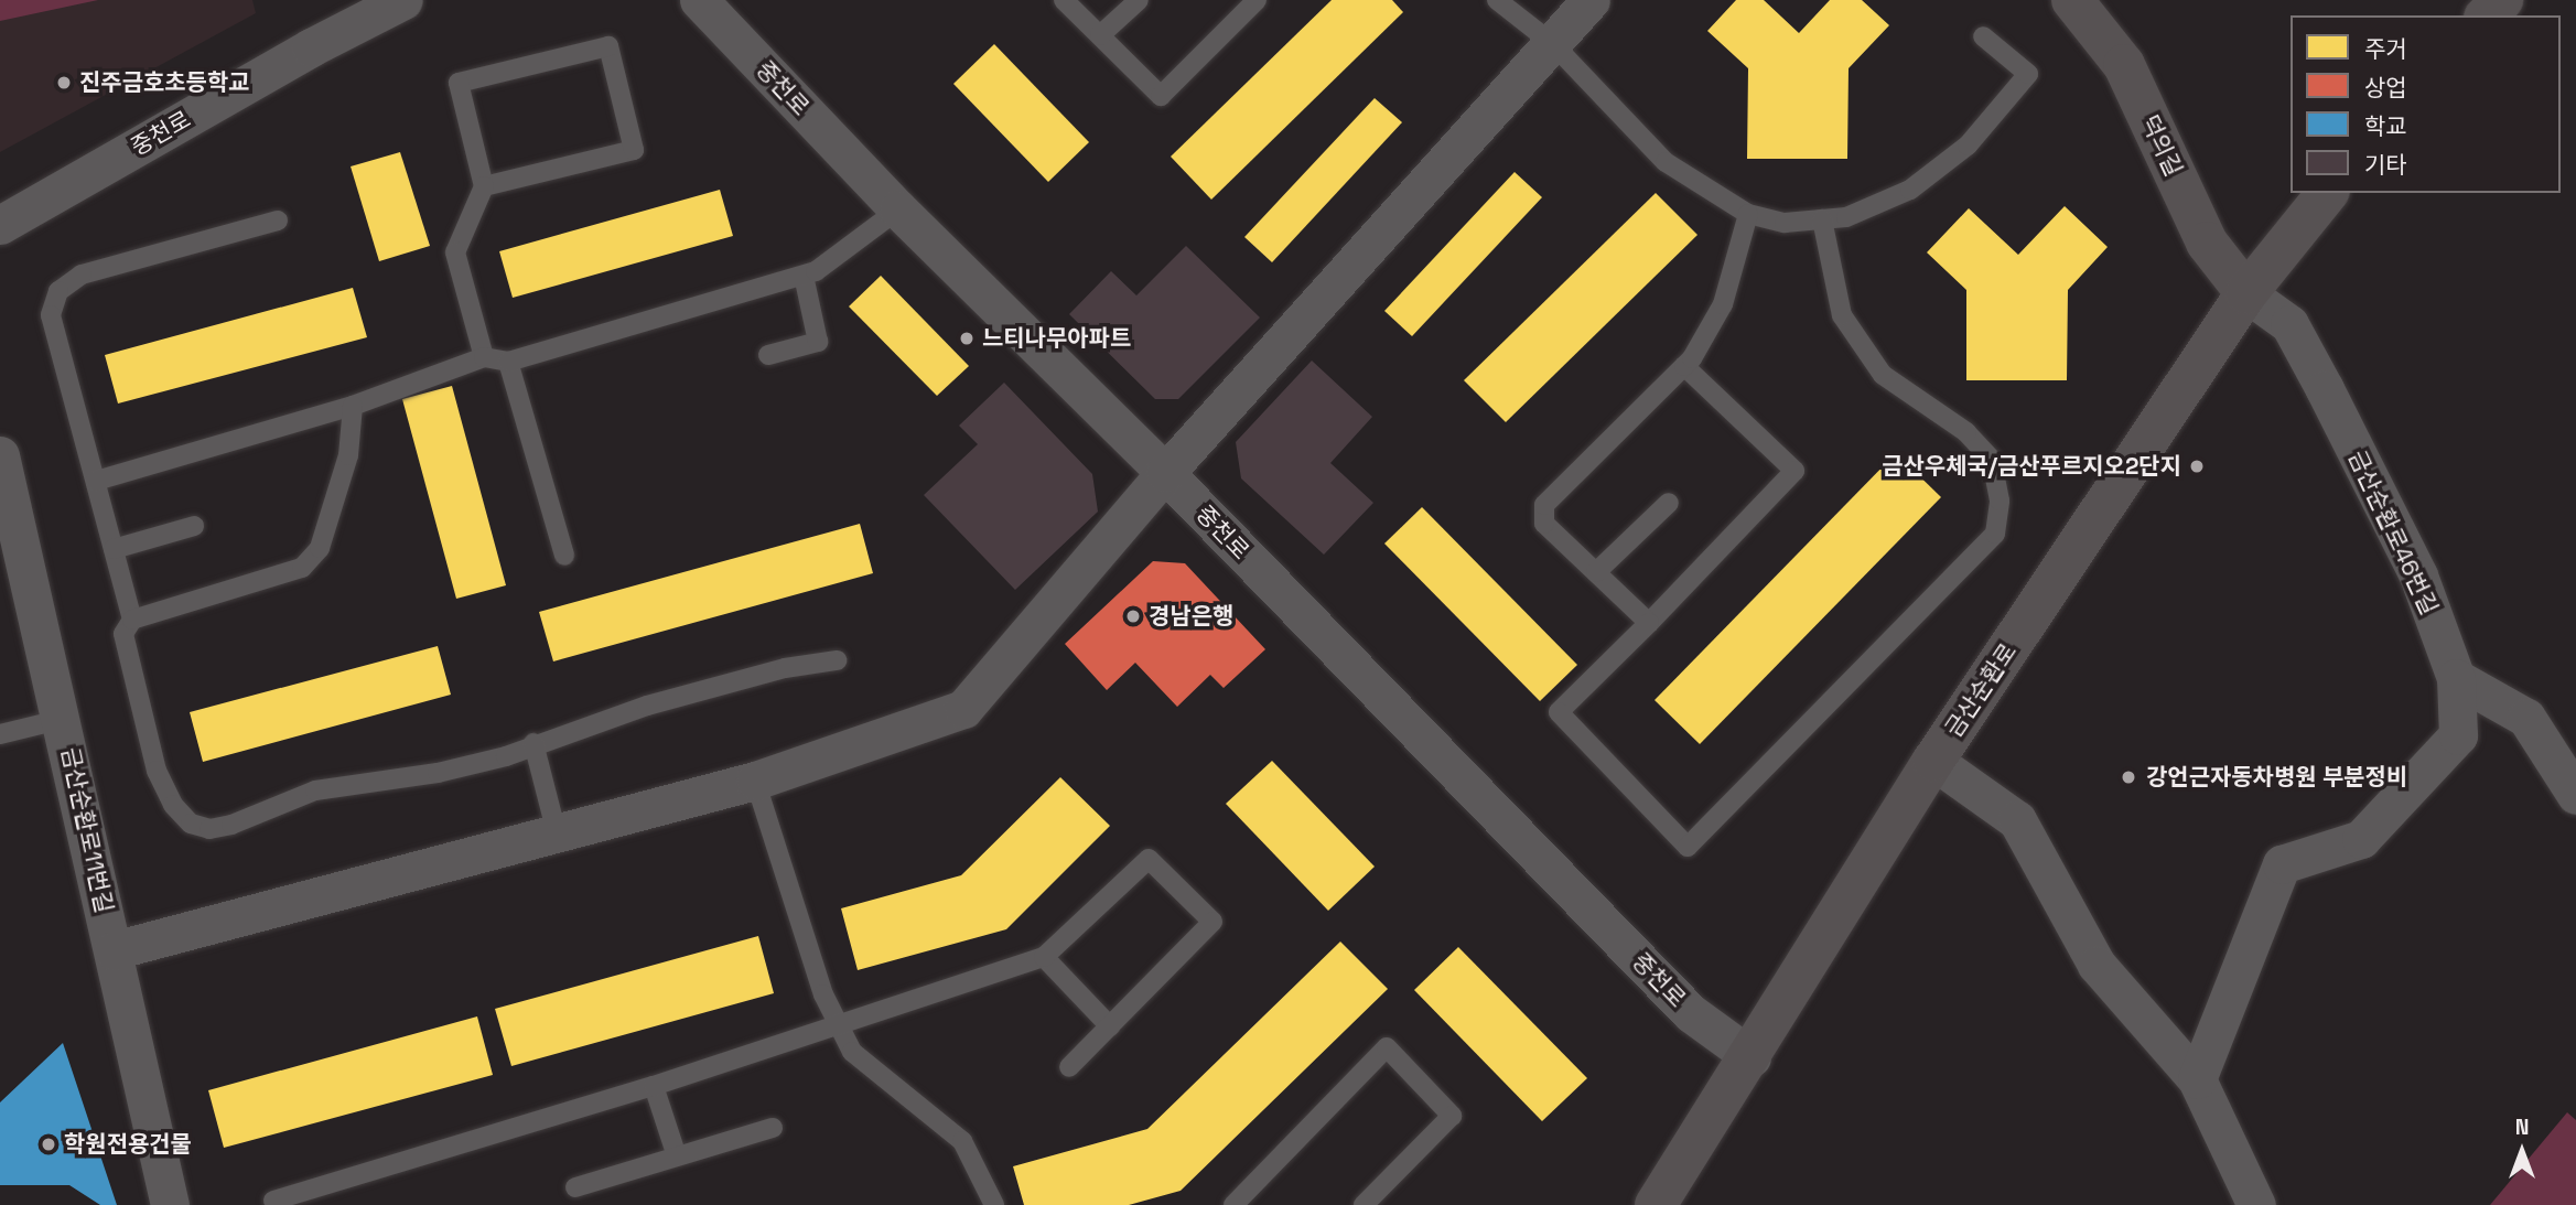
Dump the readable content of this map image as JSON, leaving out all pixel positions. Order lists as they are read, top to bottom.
{
  "streets": {
    "street": [
      "중천로",
      "덕의길",
      "금산순환로46번길",
      "금산순환로",
      "금산순환로11번길"
    ]
  },
  "crossings": [
    ["중천로", "금산순환로"],
    ["덕의길", "금산순환로46번길"],
    ["덕의길", "금산순환로"],
    ["금산순환로46번길", "금산순환로"]
  ],
  "places": [
    "진주금호초등학교",
    "느티나무아파트",
    "금산우체국/금산푸르지오2단지",
    "경남은행",
    "강언근자동차병원 부분정비",
    "학원전용건물"
  ],
  "legend": [
    "주거",
    "상업",
    "학교",
    "기타"
  ],
  "north": "top"
}
